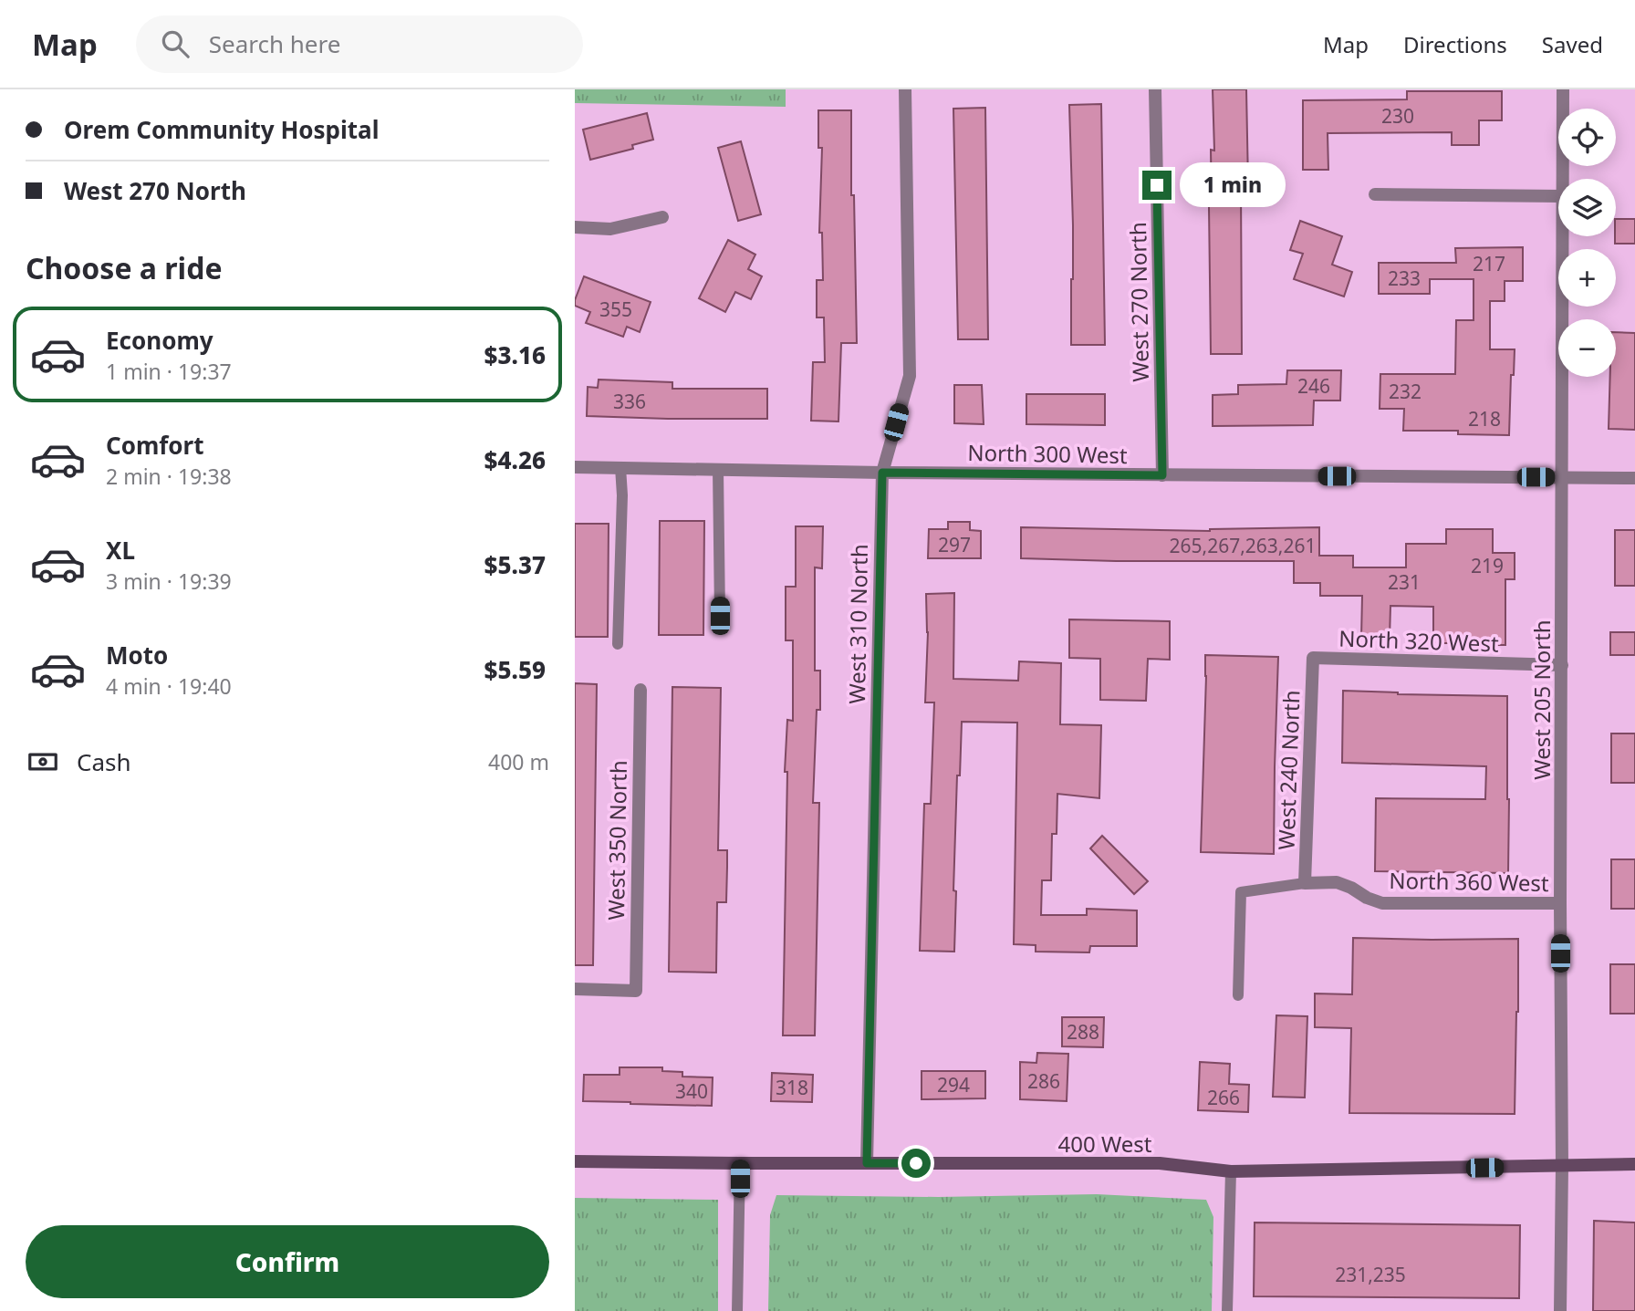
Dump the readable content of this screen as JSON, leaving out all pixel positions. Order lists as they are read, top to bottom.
{
  "streets": {
    "main road": ["400 West"],
    "street": [
      "West 270 North",
      "North 300 West",
      "West 310 North",
      "North 320 West",
      "West 205 North",
      "West 240 North",
      "West 350 North",
      "North 360 West"
    ]
  },
  "crossings": [
    ["West 270 North", "North 300 West"],
    ["North 300 West", "West 310 North"],
    ["North 300 West", "West 205 North"],
    ["West 310 North", "400 West"],
    ["North 320 West", "West 205 North"],
    ["North 320 West", "West 240 North"],
    ["West 205 North", "North 360 West"],
    ["West 205 North", "400 West"],
    ["West 240 North", "North 360 West"]
  ],
  "house_numbers": [
    "230",
    "217",
    "233",
    "355",
    "246",
    "232",
    "336",
    "218",
    "297",
    "265,267,263,261",
    "219",
    "231",
    "288",
    "286",
    "294",
    "318",
    "340",
    "266",
    "231,235"
  ],
  "page": {
    "header": "Map",
    "search": "Search here",
    "nav": ["Map", "Directions", "Saved"],
    "banner": ["Orem Community Hospital", "West 270 North"],
    "map_buttons": ["+", "−"],
    "bubble": "1 min",
    "heading": "Choose a ride",
    "list": [
      {
        "name": "Economy",
        "note": "1 min · 19:37",
        "value": "$3.16"
      },
      {
        "name": "Comfort",
        "note": "2 min · 19:38",
        "value": "$4.26"
      },
      {
        "name": "XL",
        "note": "3 min · 19:39",
        "value": "$5.37"
      },
      {
        "name": "Moto",
        "note": "4 min · 19:40",
        "value": "$5.59"
      }
    ],
    "pay": ["Cash", "400 m"],
    "buttons": "Confirm"
  }
}
